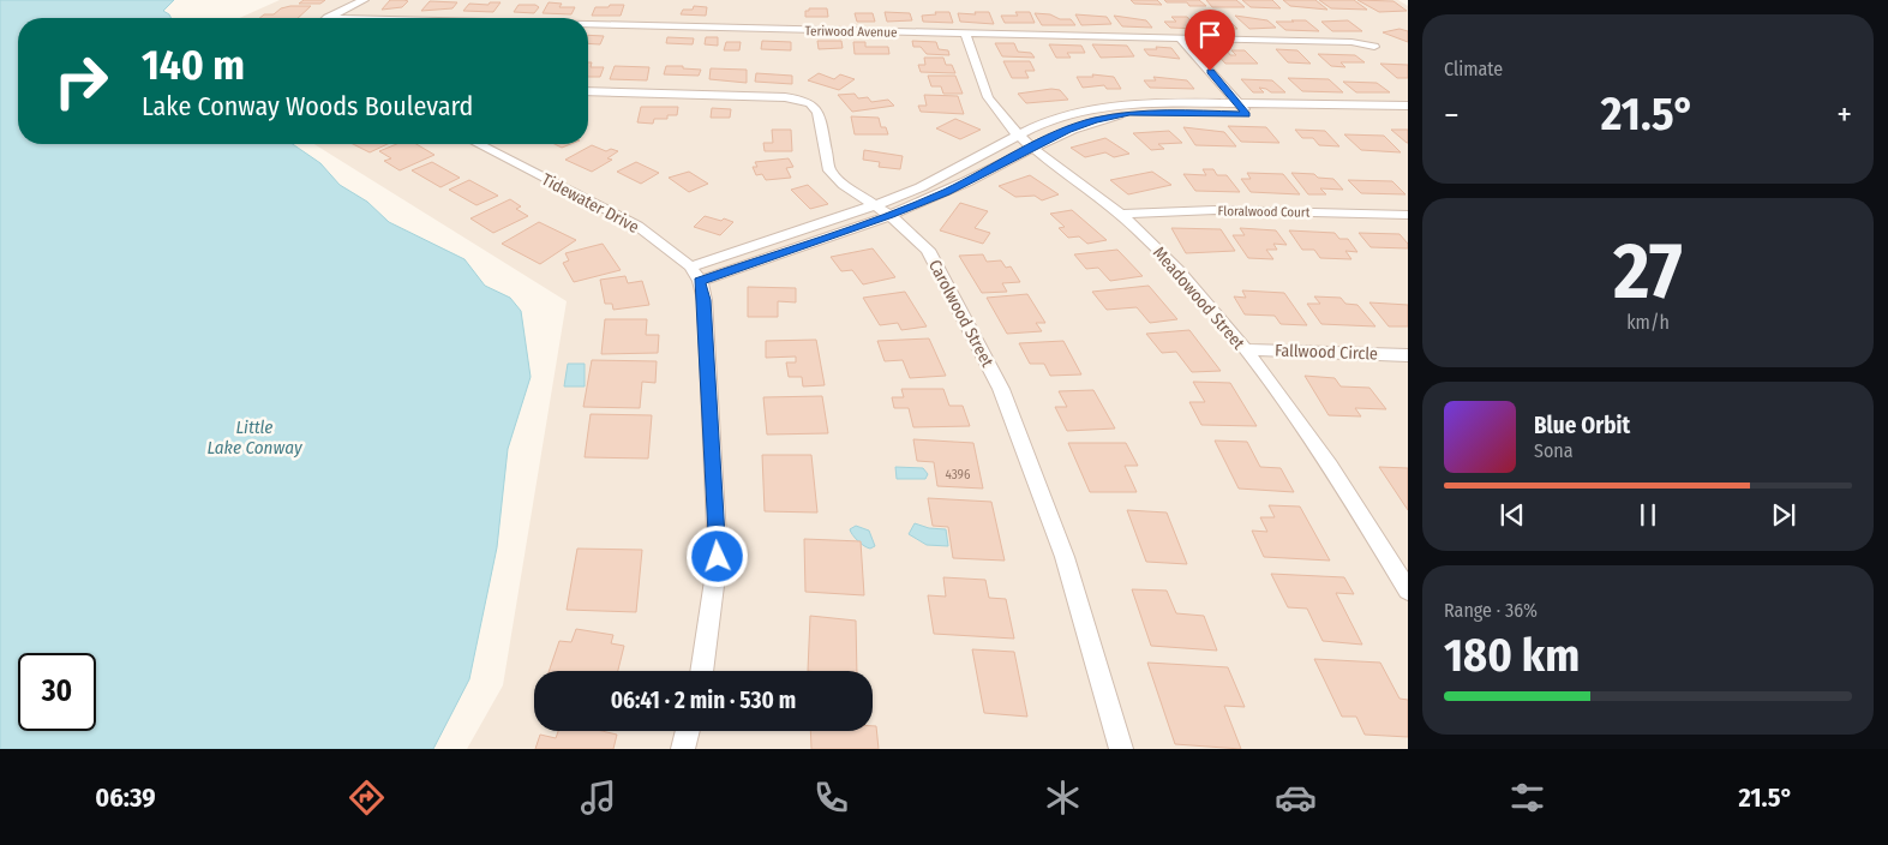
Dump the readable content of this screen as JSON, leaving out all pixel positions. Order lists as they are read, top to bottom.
{
  "streets": {
    "street": [
      "Teriwood Avenue",
      "Tidewater Drive",
      "Floralwood Court",
      "Meadowood Street",
      "Carolwood Street",
      "Fallwood Circle"
    ]
  },
  "crossings": [
    ["Teriwood Avenue", "Meadowood Street"],
    ["Floralwood Court", "Meadowood Street"],
    ["Meadowood Street", "Fallwood Circle"]
  ],
  "water": ["Little Lake Conway"],
  "house_numbers": ["4396"],
  "page": {
    "tile": [
      "Climate",
      ["27", "km/h"],
      ["Range · 36%", "180 km"]
    ],
    "turn": ["140 m", "Lake Conway Woods Boulevard"],
    "heat": ["−", "21.5°", "+"],
    "song": ["Blue Orbit", "Sona"],
    "limit": "30",
    "trip": "06:41 · 2 min · 530 m",
    "tabs": ["06:39", "21.5°"]
  }
}
